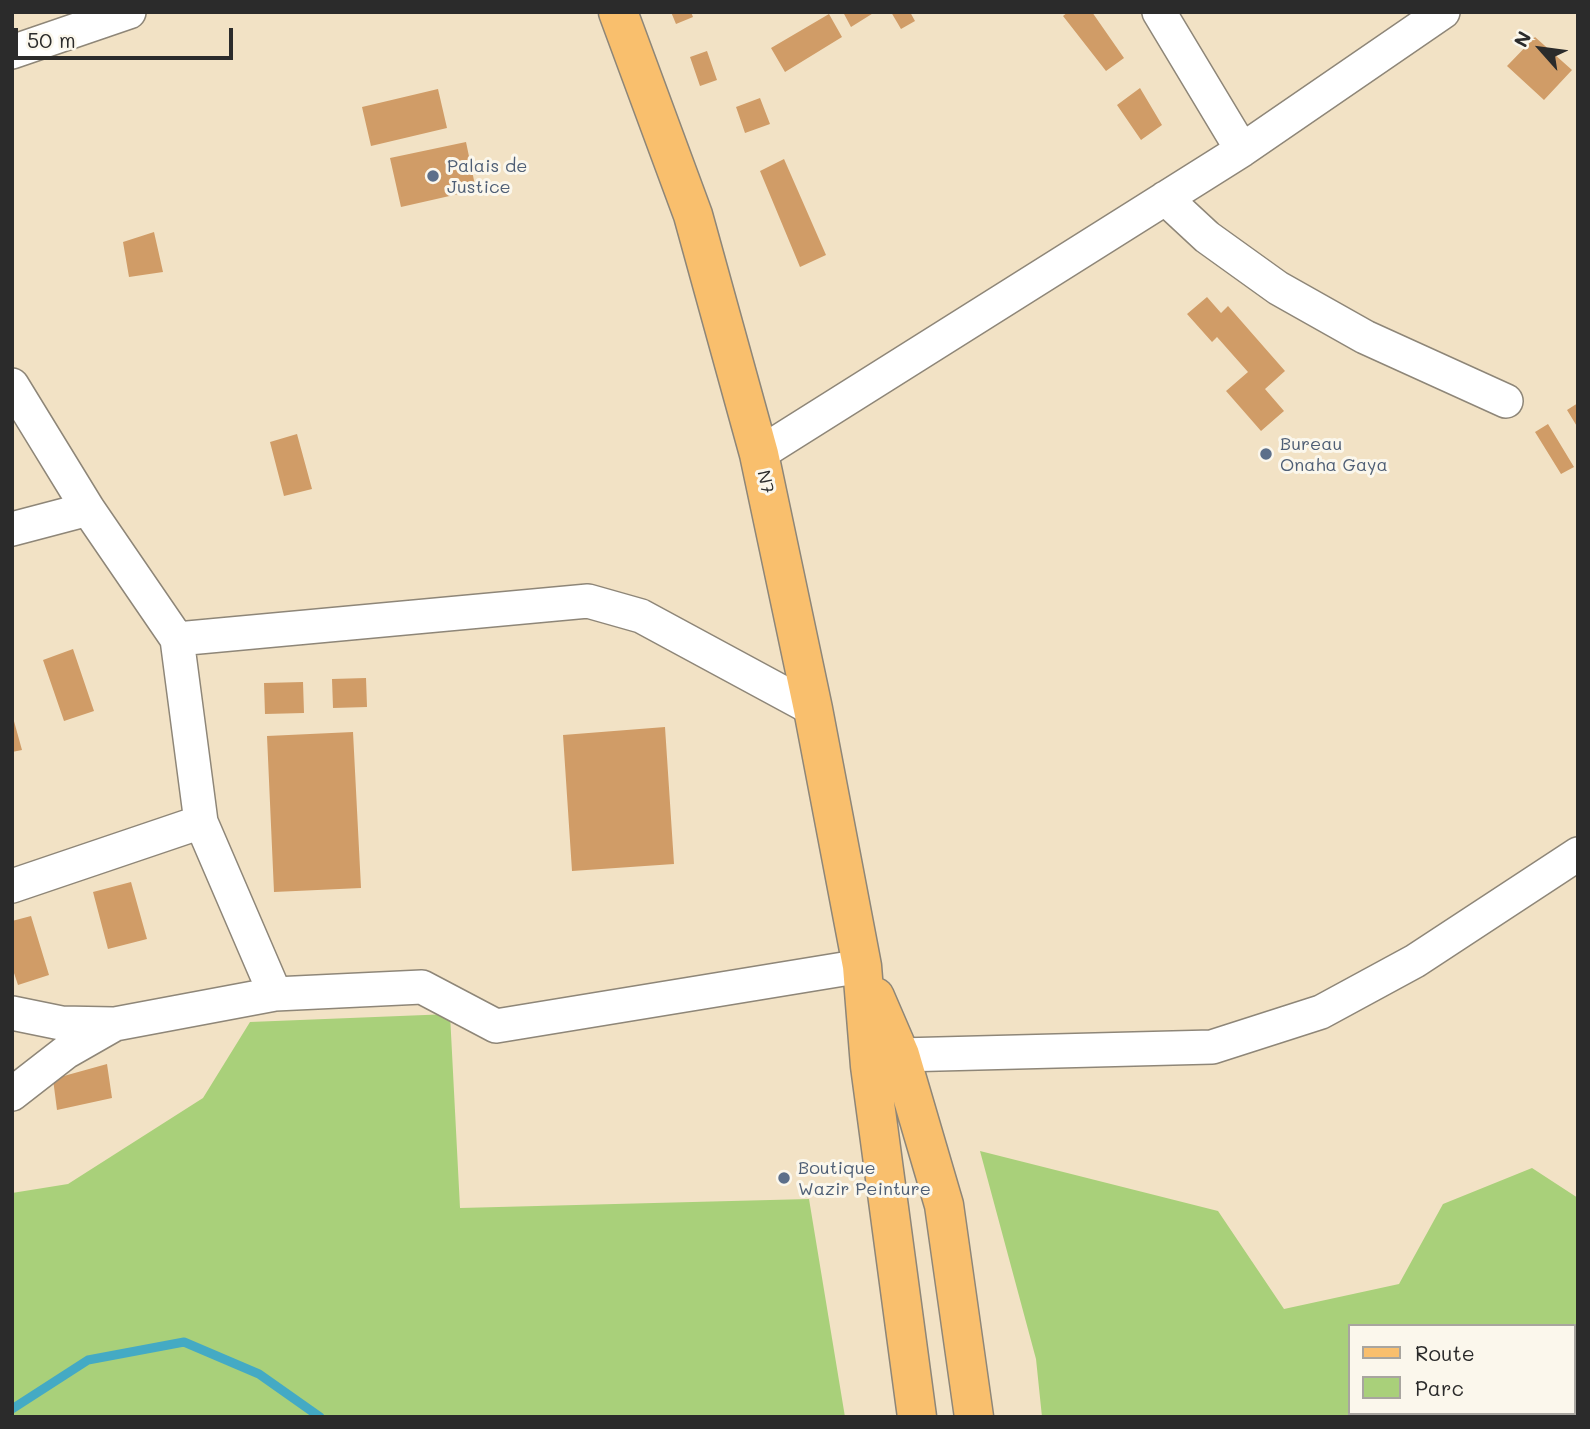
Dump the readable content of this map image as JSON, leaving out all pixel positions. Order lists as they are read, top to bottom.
{
  "streets": {
    "main road": ["N7"]
  },
  "places": ["Palais de Justice", "Bureau Onaha Gaya", "Boutique Wazir Peinture"],
  "legend": ["Route", "Parc"],
  "scale_bar": "50 m",
  "north": "top left"
}
